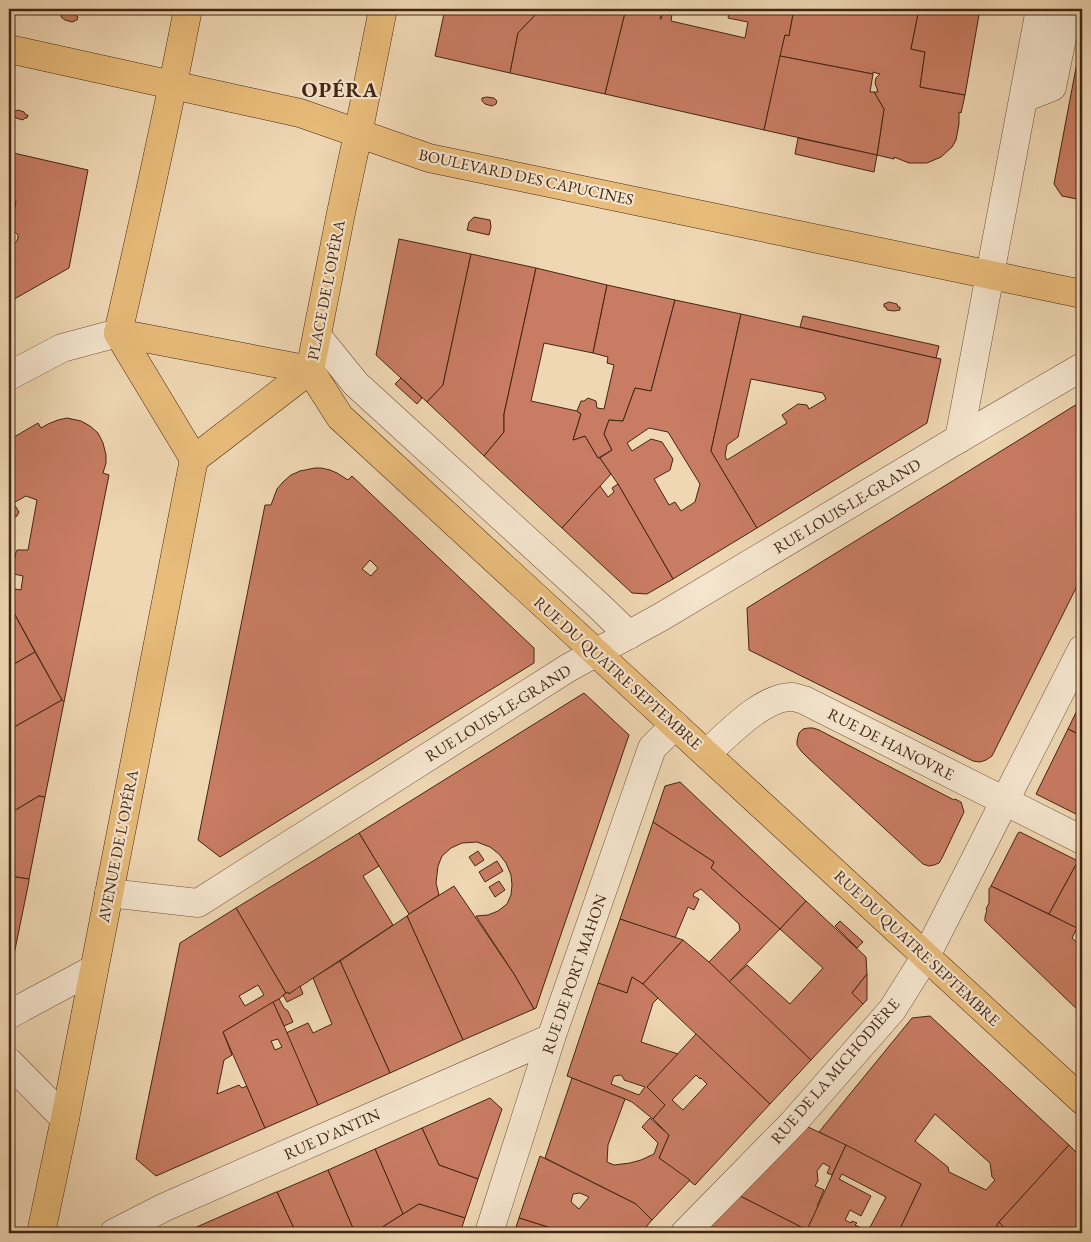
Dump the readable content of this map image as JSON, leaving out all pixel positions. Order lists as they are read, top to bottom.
{
  "streets": {
    "main road": [
      "BOULEVARD DES CAPUCINES",
      "PLACE DE L'OPÉRA",
      "RUE DU QUATRE SEPTEMBRE",
      "AVENUE DE L'OPÉRA"
    ],
    "street": [
      "RUE LOUIS-LE-GRAND",
      "RUE DE HANOVRE",
      "RUE DE PORT MAHON",
      "RUE DE LA MICHODIÈRE",
      "RUE D'ANTIN"
    ]
  },
  "crossings": [
    ["BOULEVARD DES CAPUCINES", "PLACE DE L'OPÉRA"],
    ["PLACE DE L'OPÉRA", "RUE DU QUATRE SEPTEMBRE"],
    ["PLACE DE L'OPÉRA", "AVENUE DE L'OPÉRA"],
    ["RUE LOUIS-LE-GRAND", "RUE DU QUATRE SEPTEMBRE"],
    ["RUE LOUIS-LE-GRAND", "AVENUE DE L'OPÉRA"],
    ["RUE DU QUATRE SEPTEMBRE", "RUE DE HANOVRE"],
    ["RUE DU QUATRE SEPTEMBRE", "RUE DE PORT MAHON"],
    ["RUE DU QUATRE SEPTEMBRE", "RUE DE LA MICHODIÈRE"],
    ["RUE DE HANOVRE", "RUE DE LA MICHODIÈRE"],
    ["RUE DE PORT MAHON", "RUE D'ANTIN"]
  ],
  "districts": ["OPÉRA"]
}
